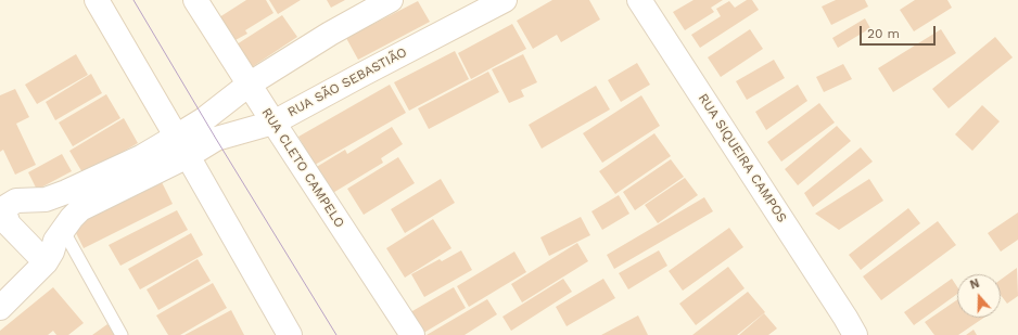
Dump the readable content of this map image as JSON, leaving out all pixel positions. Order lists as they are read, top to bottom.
{
  "streets": {
    "street": ["RUA SÃO SEBASTIÃO", "RUA SIQUEIRA CAMPOS", "RUA CLETO CAMPELO"]
  },
  "crossings": [
    ["RUA SÃO SEBASTIÃO", "RUA CLETO CAMPELO"]
  ],
  "scale_bar": "20 m",
  "north": "top"
}
